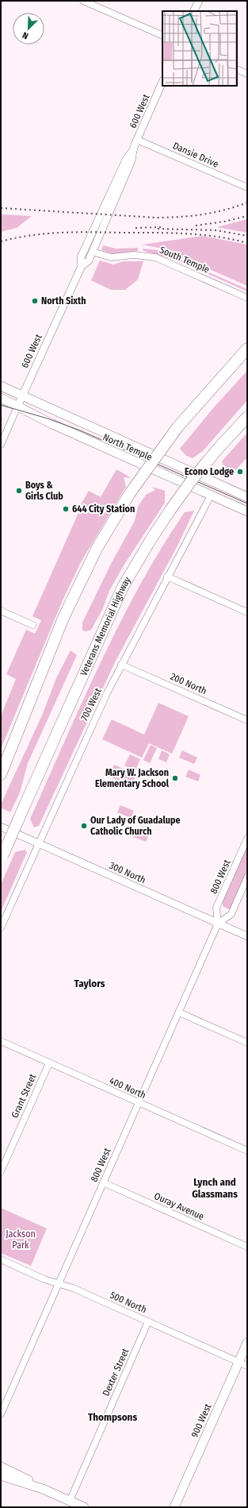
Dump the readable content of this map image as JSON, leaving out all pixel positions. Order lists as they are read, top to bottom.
{
  "streets": {
    "highway": ["Veterans Memorial Highway"],
    "main road": ["North Temple", "900 West"],
    "street": [
      "600 West",
      "Dansie Drive",
      "South Temple",
      "200 North",
      "700 West",
      "300 North",
      "800 West",
      "400 North",
      "Grant Street",
      "Ouray Avenue",
      "500 North",
      "Dexter Street"
    ]
  },
  "crossings": [
    ["600 West", "Dansie Drive"],
    ["600 West", "South Temple"],
    ["600 West", "North Temple"],
    ["North Temple", "700 West"],
    ["200 North", "700 West"],
    ["700 West", "300 North"],
    ["300 North", "800 West"],
    ["800 West", "400 North"],
    ["800 West", "Ouray Avenue"],
    ["800 West", "500 North"],
    ["400 North", "Grant Street"],
    ["500 North", "Dexter Street"],
    ["500 North", "900 West"]
  ],
  "districts": ["Taylors", "Lynch and Glassmans", "Thompsons"],
  "parks": ["Jackson Park"],
  "places": [
    "North Sixth",
    "Econo Lodge",
    "Boys & Girls Club",
    "644 City Station",
    "Mary W. Jackson Elementary School",
    "Our Lady of Guadalupe Catholic Church"
  ],
  "north": "bottom left"
}
